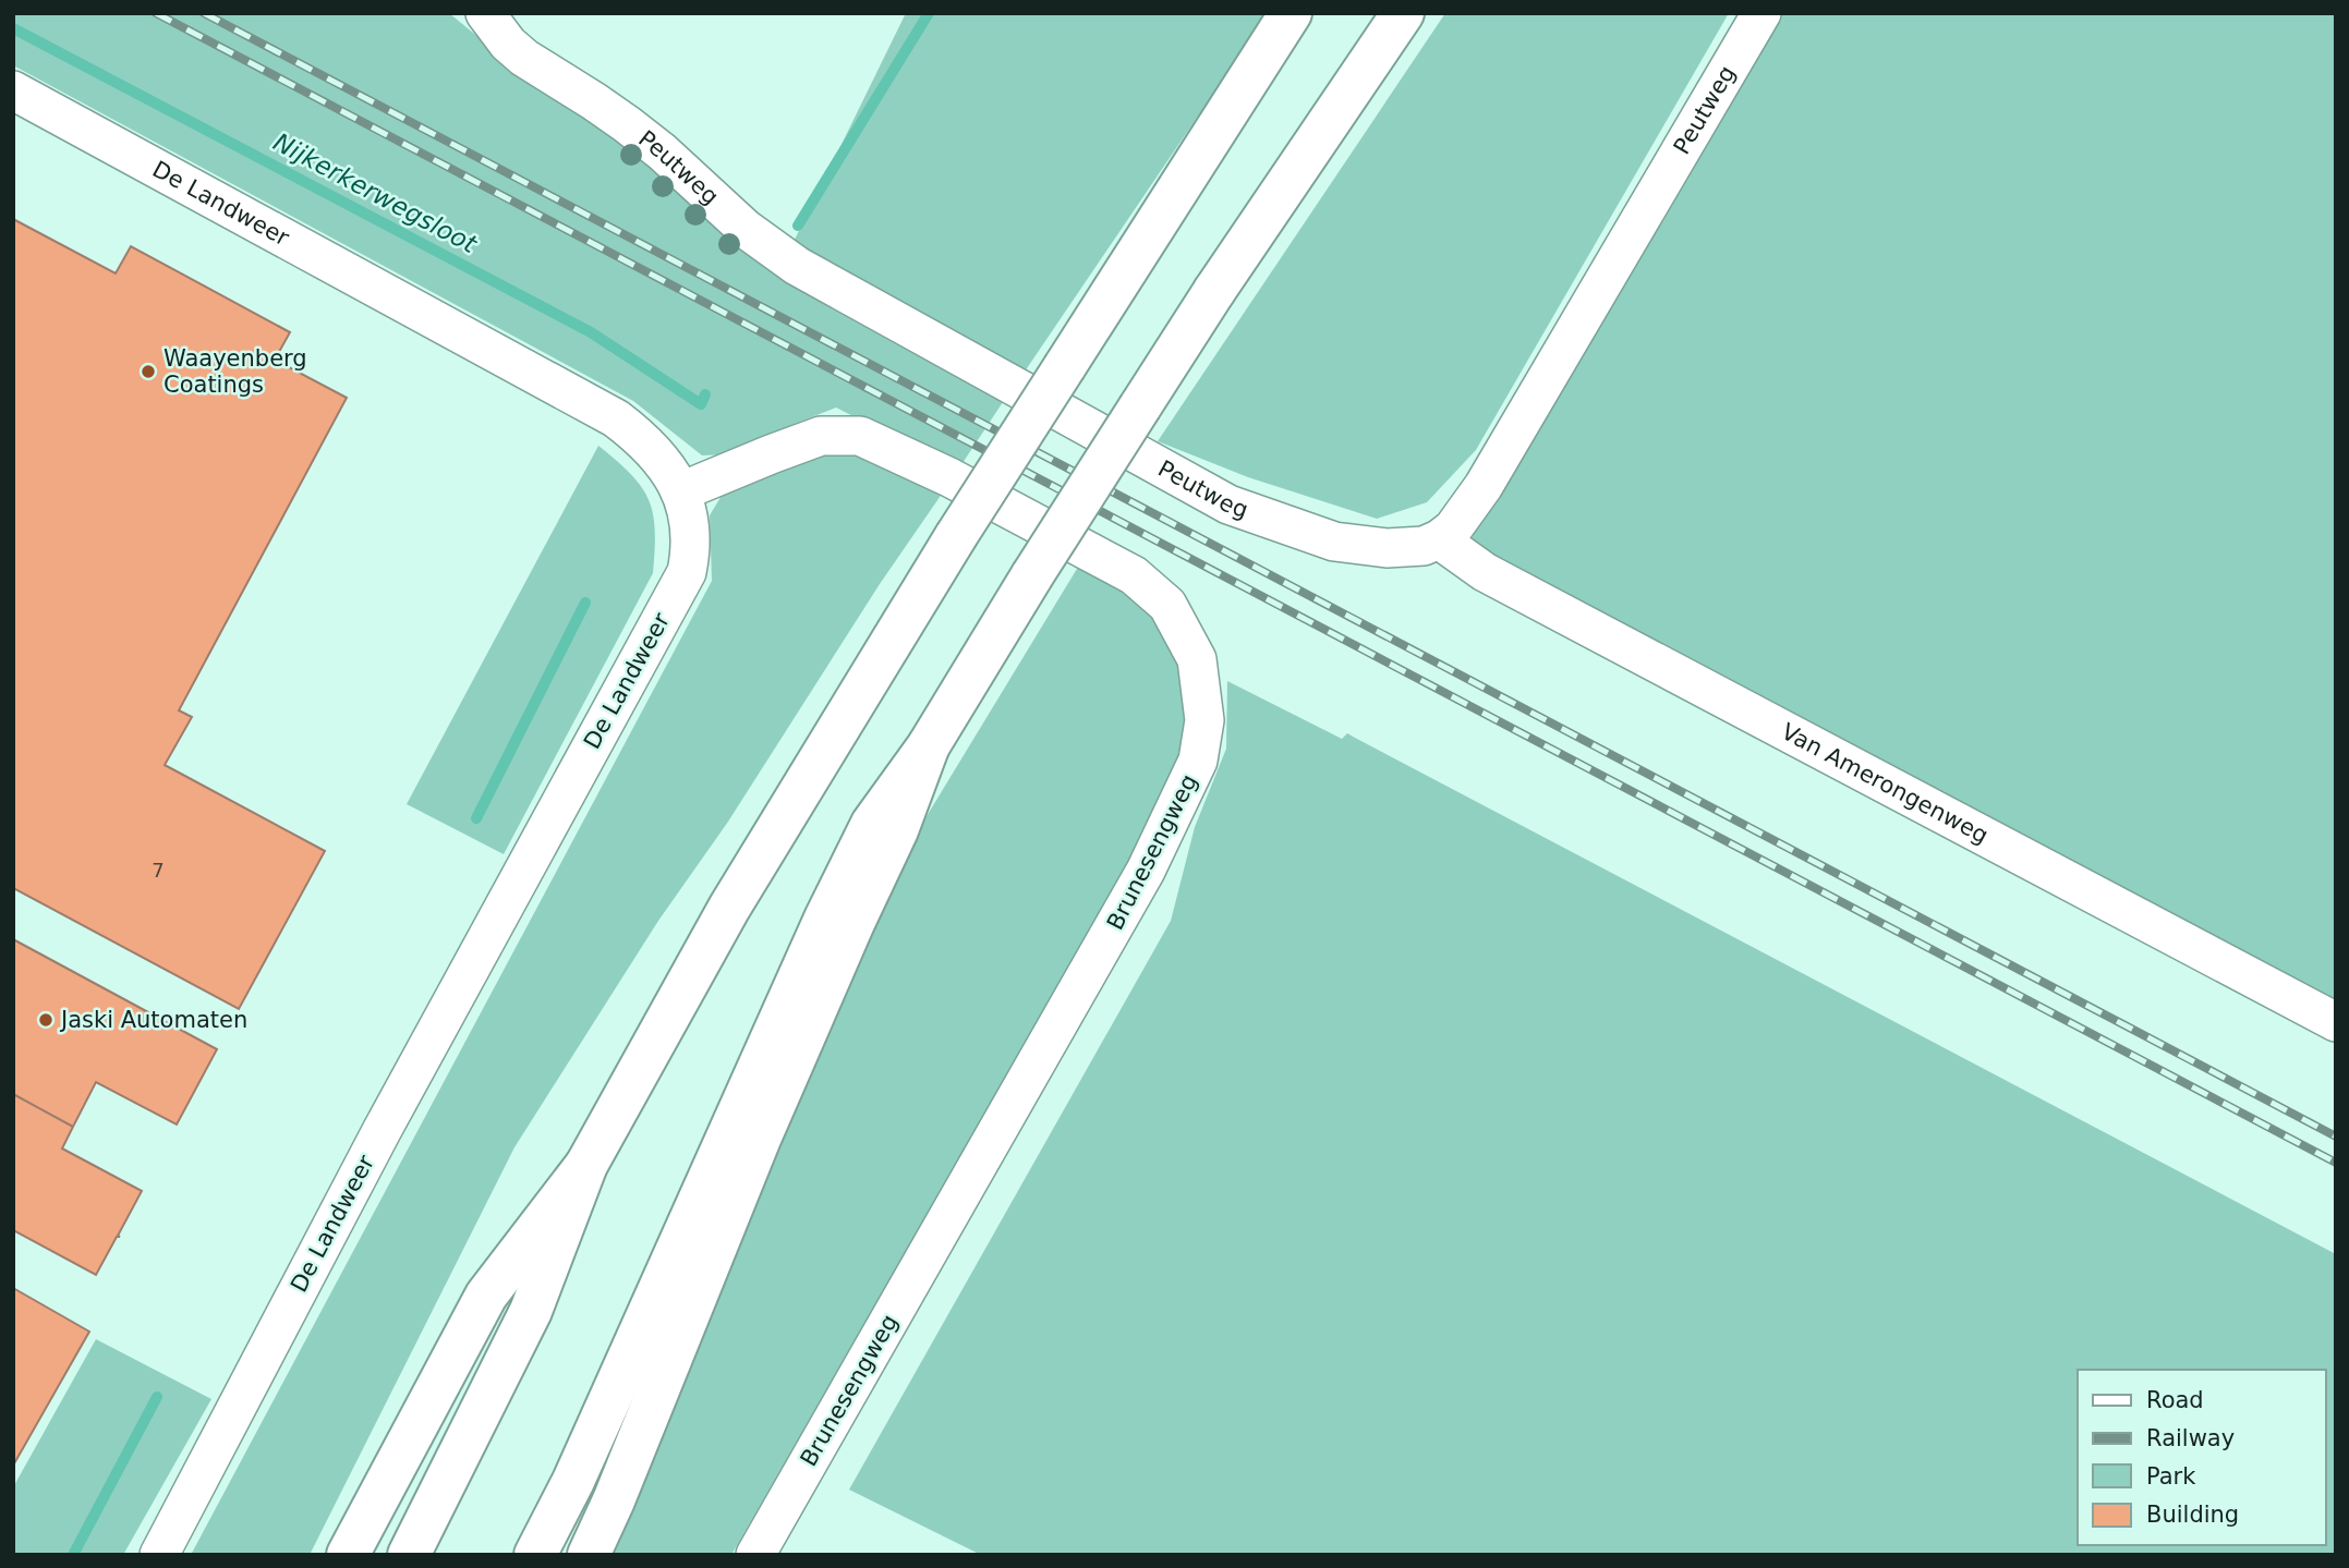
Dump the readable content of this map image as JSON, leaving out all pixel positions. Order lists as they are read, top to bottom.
{
  "streets": {
    "street": [
      "Peutweg",
      "De Landweer",
      "Van Amerongenweg",
      "Brunesengweg"
    ]
  },
  "crossings": [
    ["Peutweg", "Van Amerongenweg"],
    ["De Landweer", "Brunesengweg"]
  ],
  "water": ["Nijkerkerwegsloot"],
  "places": ["Waayenberg Coatings", "Jaski Automaten"],
  "house_numbers": ["7"],
  "legend": [
    "Road",
    "Railway",
    "Park",
    "Building"
  ]
}
